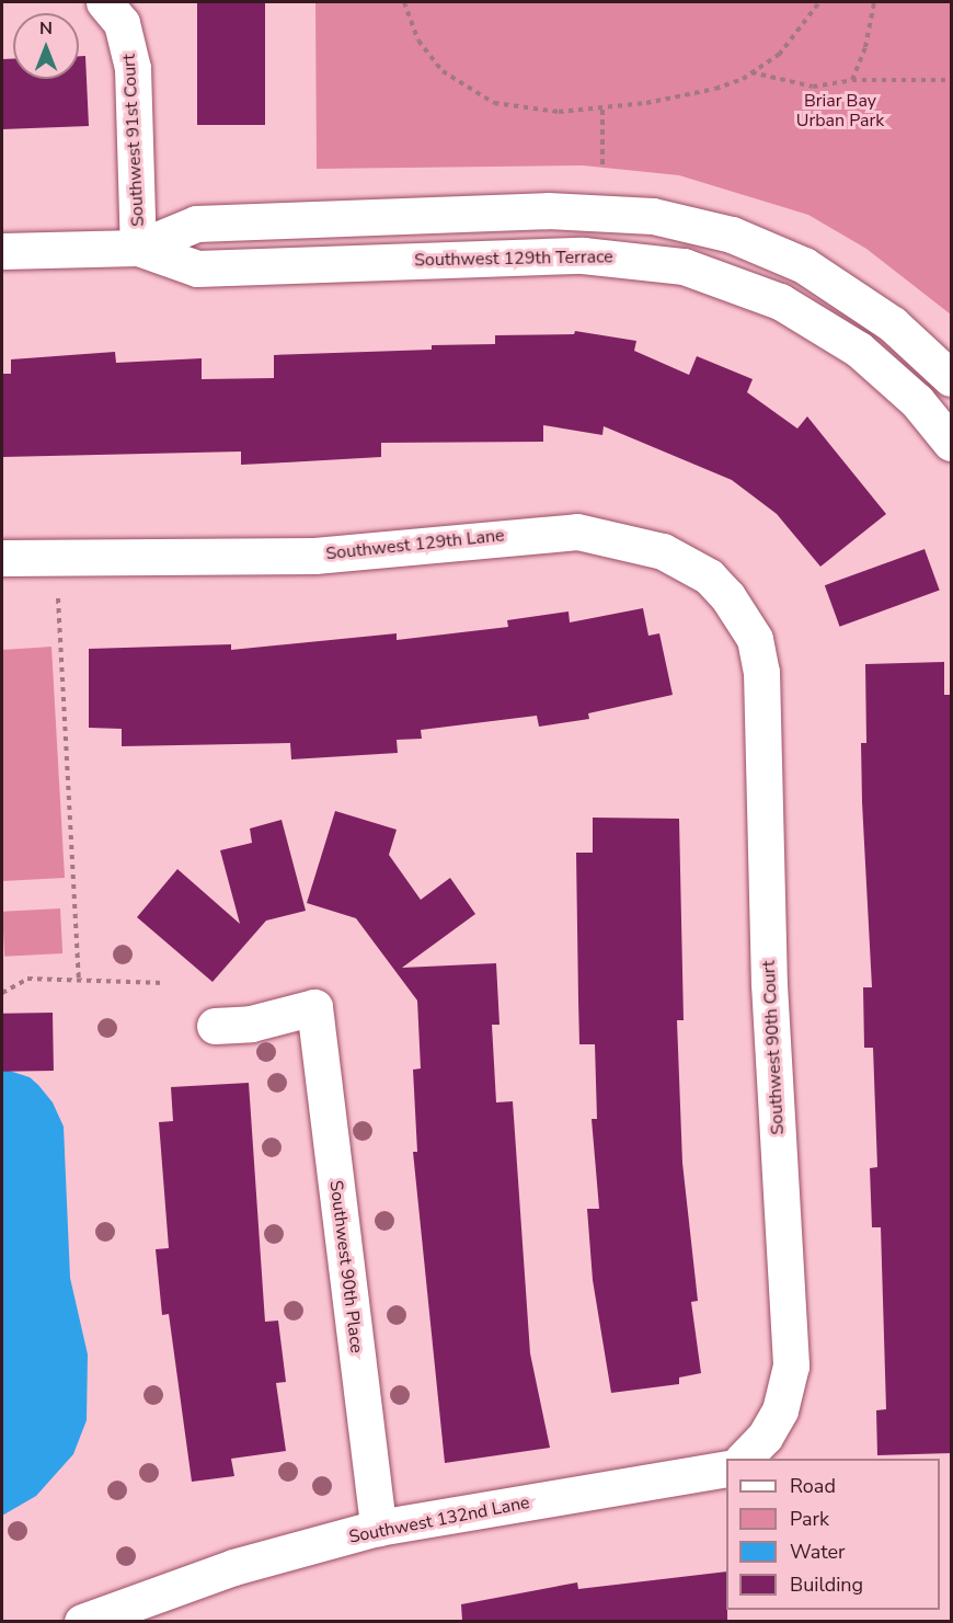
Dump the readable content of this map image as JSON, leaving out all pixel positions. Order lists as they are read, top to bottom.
{
  "streets": {
    "street": [
      "Southwest 91st Court",
      "Southwest 129th Terrace",
      "Southwest 129th Lane",
      "Southwest 90th Court",
      "Southwest 90th Place",
      "Southwest 132nd Lane"
    ]
  },
  "crossings": [
    ["Southwest 91st Court", "Southwest 129th Terrace"],
    ["Southwest 129th Lane", "Southwest 90th Court"],
    ["Southwest 90th Place", "Southwest 132nd Lane"]
  ],
  "parks": ["Briar Bay Urban Park"],
  "legend": [
    "Road",
    "Park",
    "Water",
    "Building"
  ],
  "north": "top"
}
